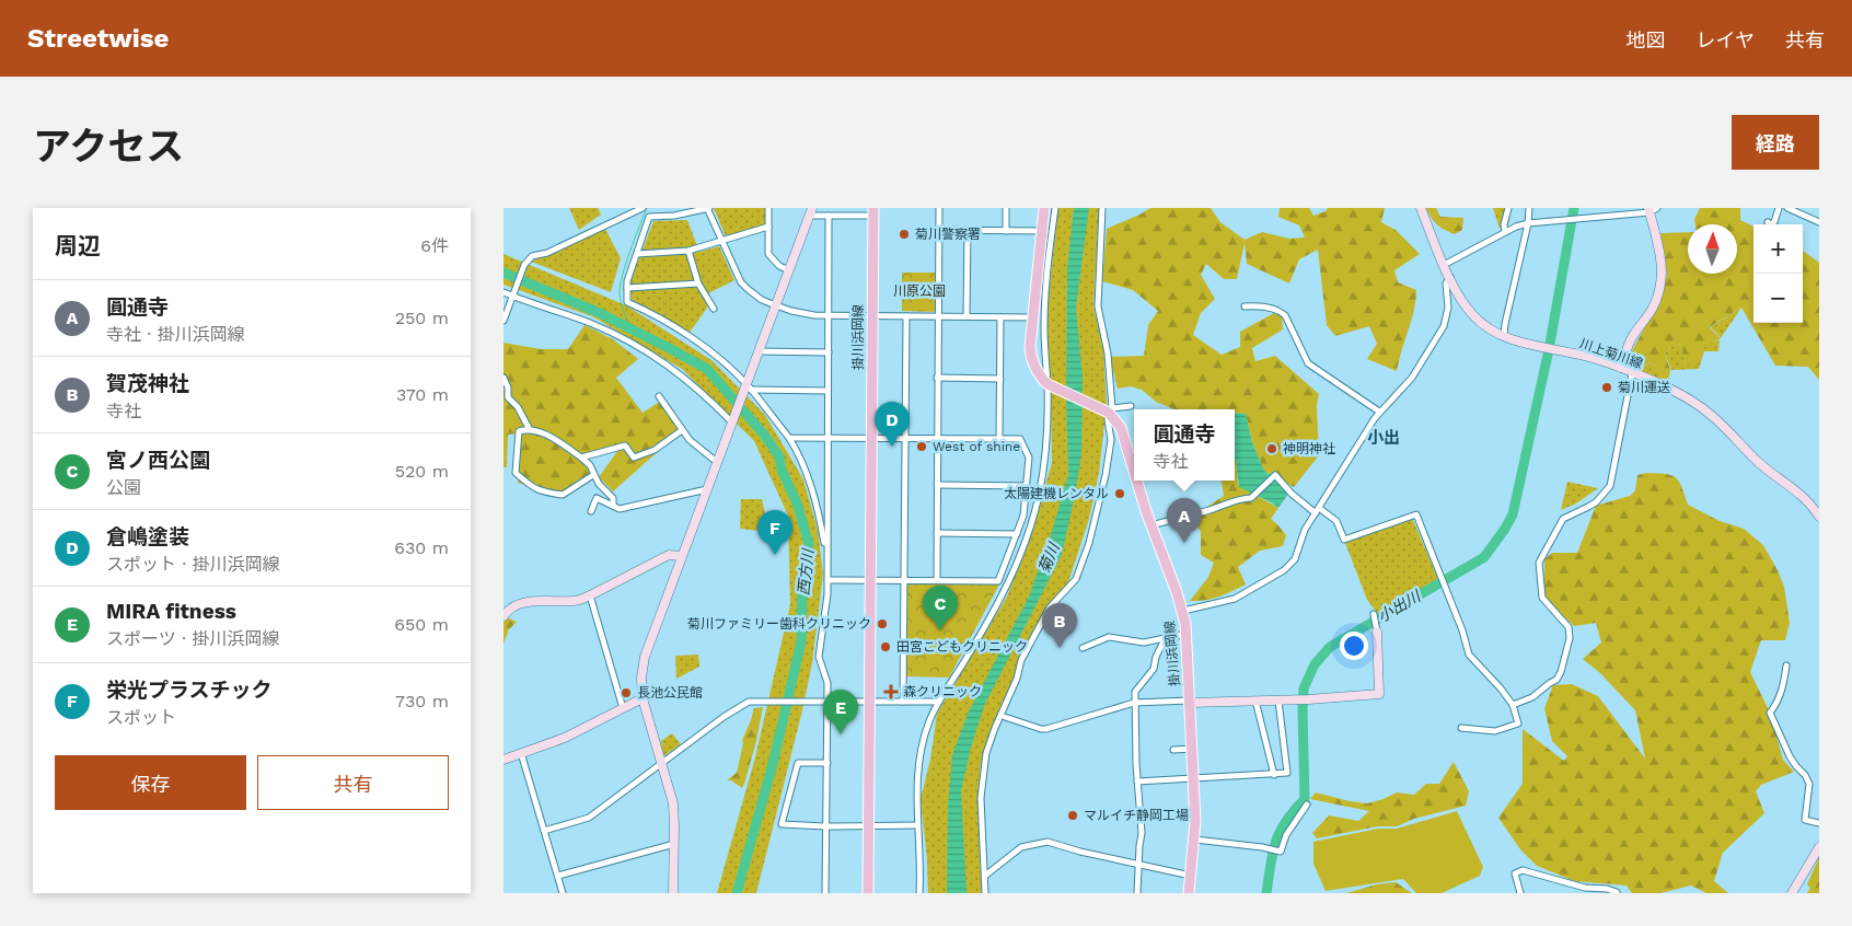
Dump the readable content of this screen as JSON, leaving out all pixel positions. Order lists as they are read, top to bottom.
{
  "streets": {
    "main road": ["掛川浜岡線"],
    "street": ["川上菊川線"]
  },
  "districts": ["小出"],
  "water": ["菊川", "西方川", "小出川"],
  "parks": ["川原公園"],
  "places": {
    "other": [
      "菊川警察署",
      "菊川運送",
      "West of shine",
      "神明神社",
      "太陽建機レンタル",
      "菊川ファミリー歯科クリニック",
      "田宮こどもクリニック",
      "長池公民館",
      "マルイチ静岡工場"
    ],
    "health": ["森クリニック"]
  },
  "north": "top",
  "page": {
    "header": "Streetwise",
    "nav": ["地図", "レイヤ", "共有"],
    "title": "アクセス",
    "buttons": [
      "経路",
      ["保存", "共有"]
    ],
    "heading": ["周辺", "6件"],
    "map_buttons": ["+", "−"],
    "list": [
      {
        "mark": "A",
        "name": "圓通寺",
        "note": "寺社 · 掛川浜岡線",
        "value": "250 m"
      },
      {
        "mark": "B",
        "name": "賀茂神社",
        "note": "寺社",
        "value": "370 m"
      },
      {
        "mark": "C",
        "name": "宮ノ西公園",
        "note": "公園",
        "value": "520 m"
      },
      {
        "mark": "D",
        "name": "倉嶋塗装",
        "note": "スポット · 掛川浜岡線",
        "value": "630 m"
      },
      {
        "mark": "E",
        "name": "MIRA fitness",
        "note": "スポーツ · 掛川浜岡線",
        "value": "650 m"
      },
      {
        "mark": "F",
        "name": "栄光プラスチック",
        "note": "スポット",
        "value": "730 m"
      }
    ],
    "pins": [
      "D",
      "A",
      "F",
      "C",
      "B",
      "E"
    ],
    "popup": ["圓通寺", "寺社"]
  }
}
